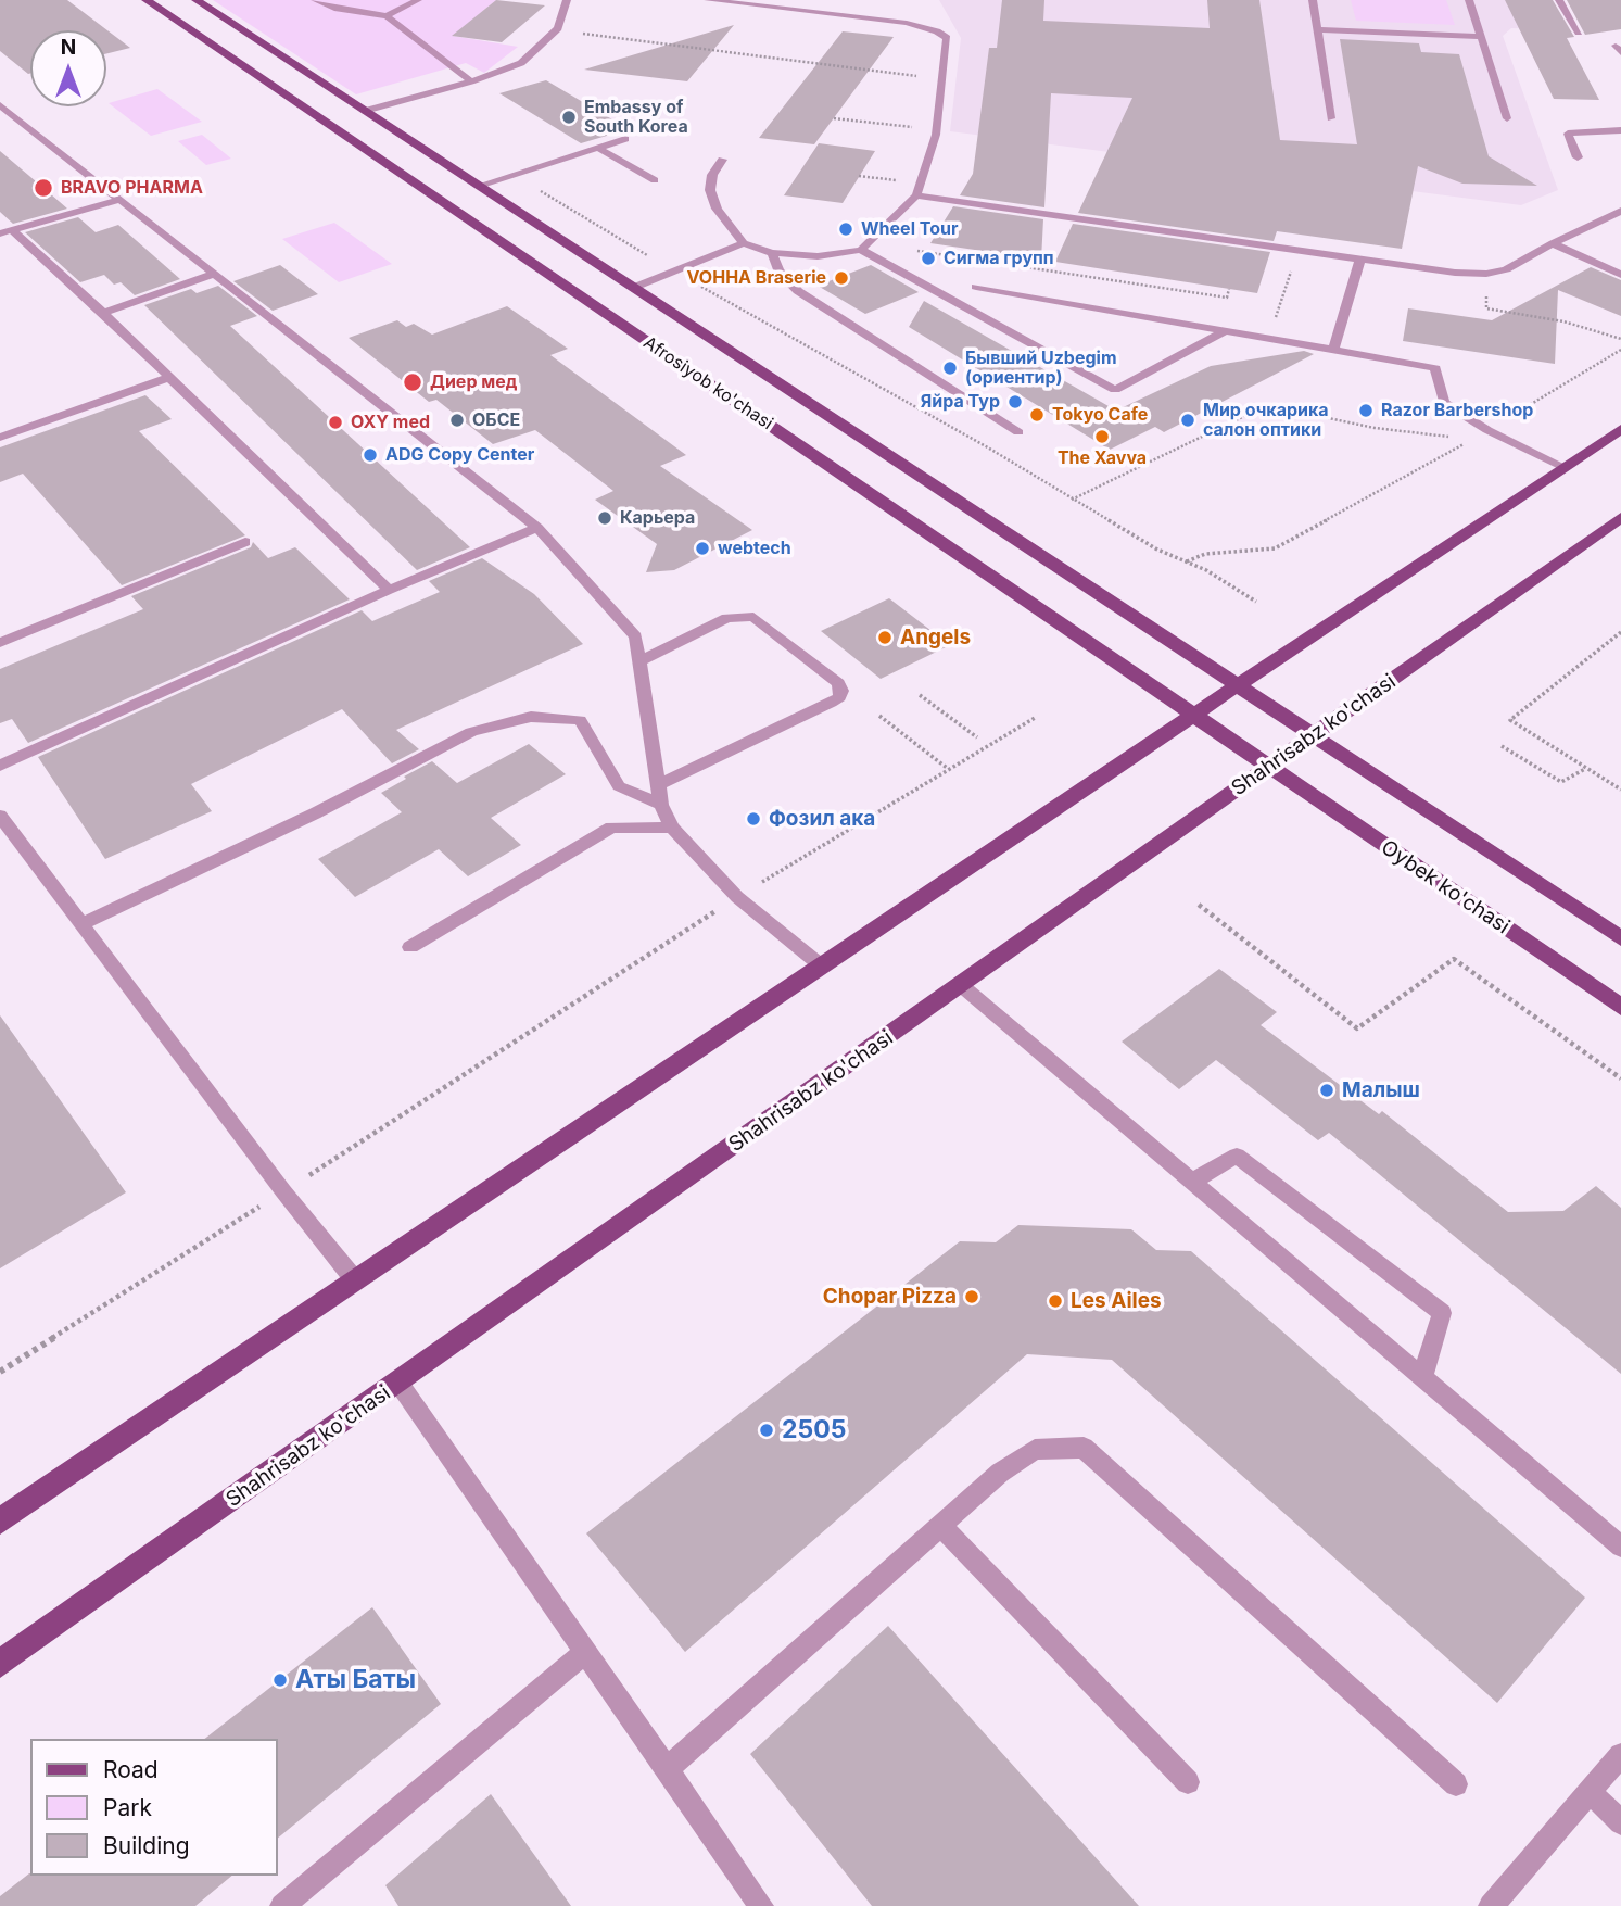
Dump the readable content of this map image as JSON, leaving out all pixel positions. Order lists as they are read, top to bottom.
{
  "streets": {
    "main road": ["Afrosiyob ko'chasi", "Shahrisabz ko'chasi", "Oybek ko'chasi"]
  },
  "crossings": [
    ["Afrosiyob ko'chasi", "Shahrisabz ko'chasi"],
    ["Afrosiyob ko'chasi", "Oybek ko'chasi"],
    ["Shahrisabz ko'chasi", "Oybek ko'chasi"]
  ],
  "places": [
    "Embassy of South Korea",
    "BRAVO PHARMA",
    "Wheel Tour",
    "Сигма групп",
    "VOHHA Braserie",
    "Бывший Uzbegim (ориентир)",
    "Диер мед",
    "Яйра Тур",
    "Razor Barbershop",
    "Tokyo Cafe",
    "ОБСЕ",
    "Мир очкарика салон оптики",
    "OXY med",
    "The Xavva",
    "ADG Copy Center",
    "Карьера",
    "webtech",
    "Angels",
    "Фозил ака",
    "Малыш",
    "Chopar Pizza",
    "Les Ailes",
    "2505",
    "Аты Баты"
  ],
  "legend": ["Road", "Park", "Building"],
  "north": "top"
}
